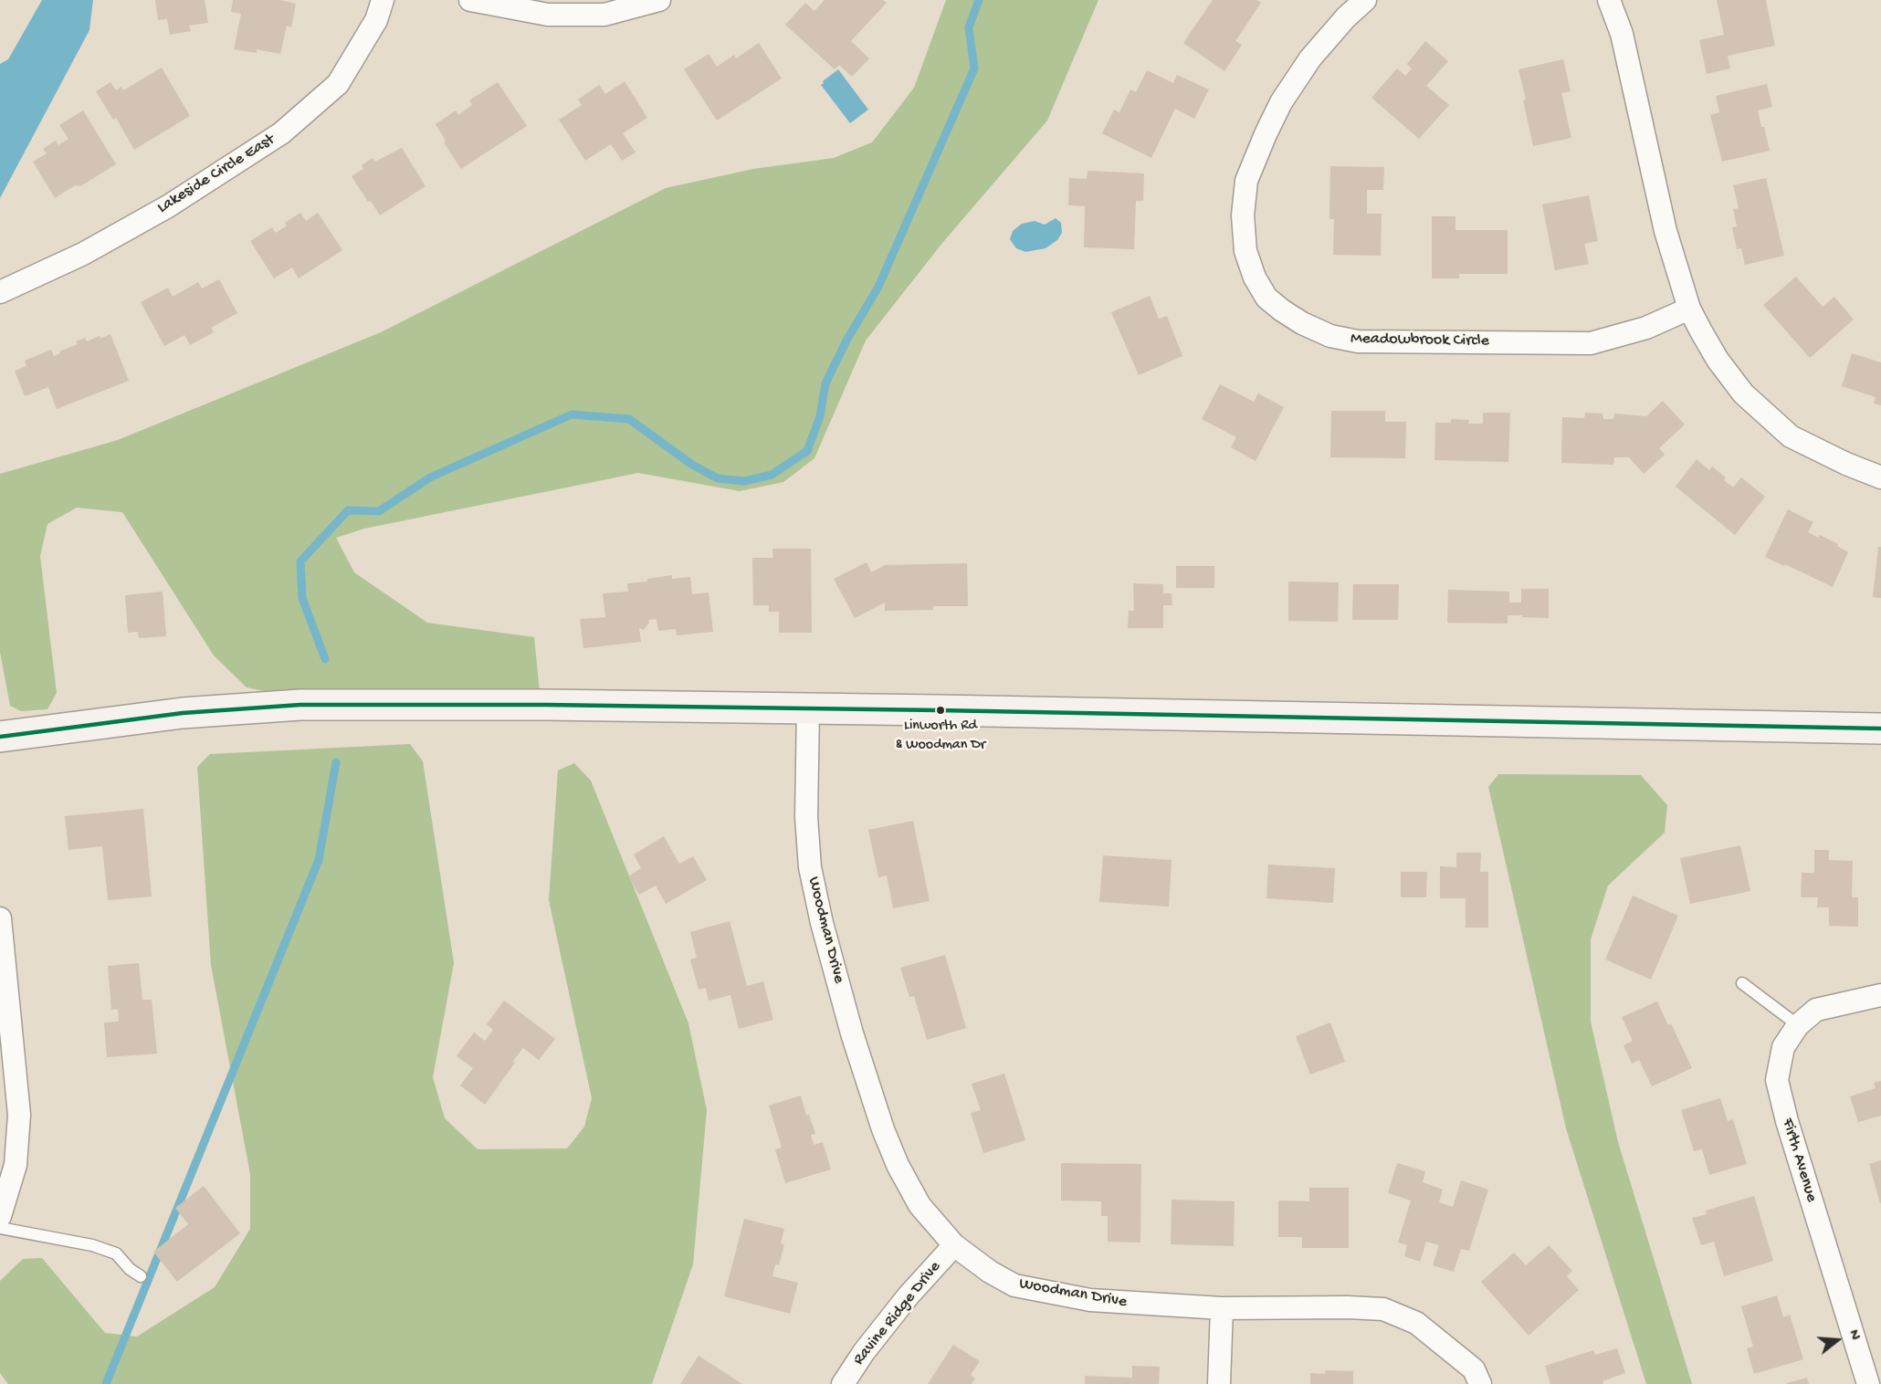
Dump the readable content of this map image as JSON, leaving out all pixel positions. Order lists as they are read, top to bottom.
{
  "streets": {
    "street": [
      "Lakeside Circle East",
      "Meadowbrook Circle",
      "Woodman Drive",
      "Firth Avenue",
      "Ravine Ridge Drive"
    ]
  },
  "crossings": [
    ["Woodman Drive", "Ravine Ridge Drive"]
  ],
  "places": ["Linworth Rd & Woodman Dr"],
  "north": "right"
}
